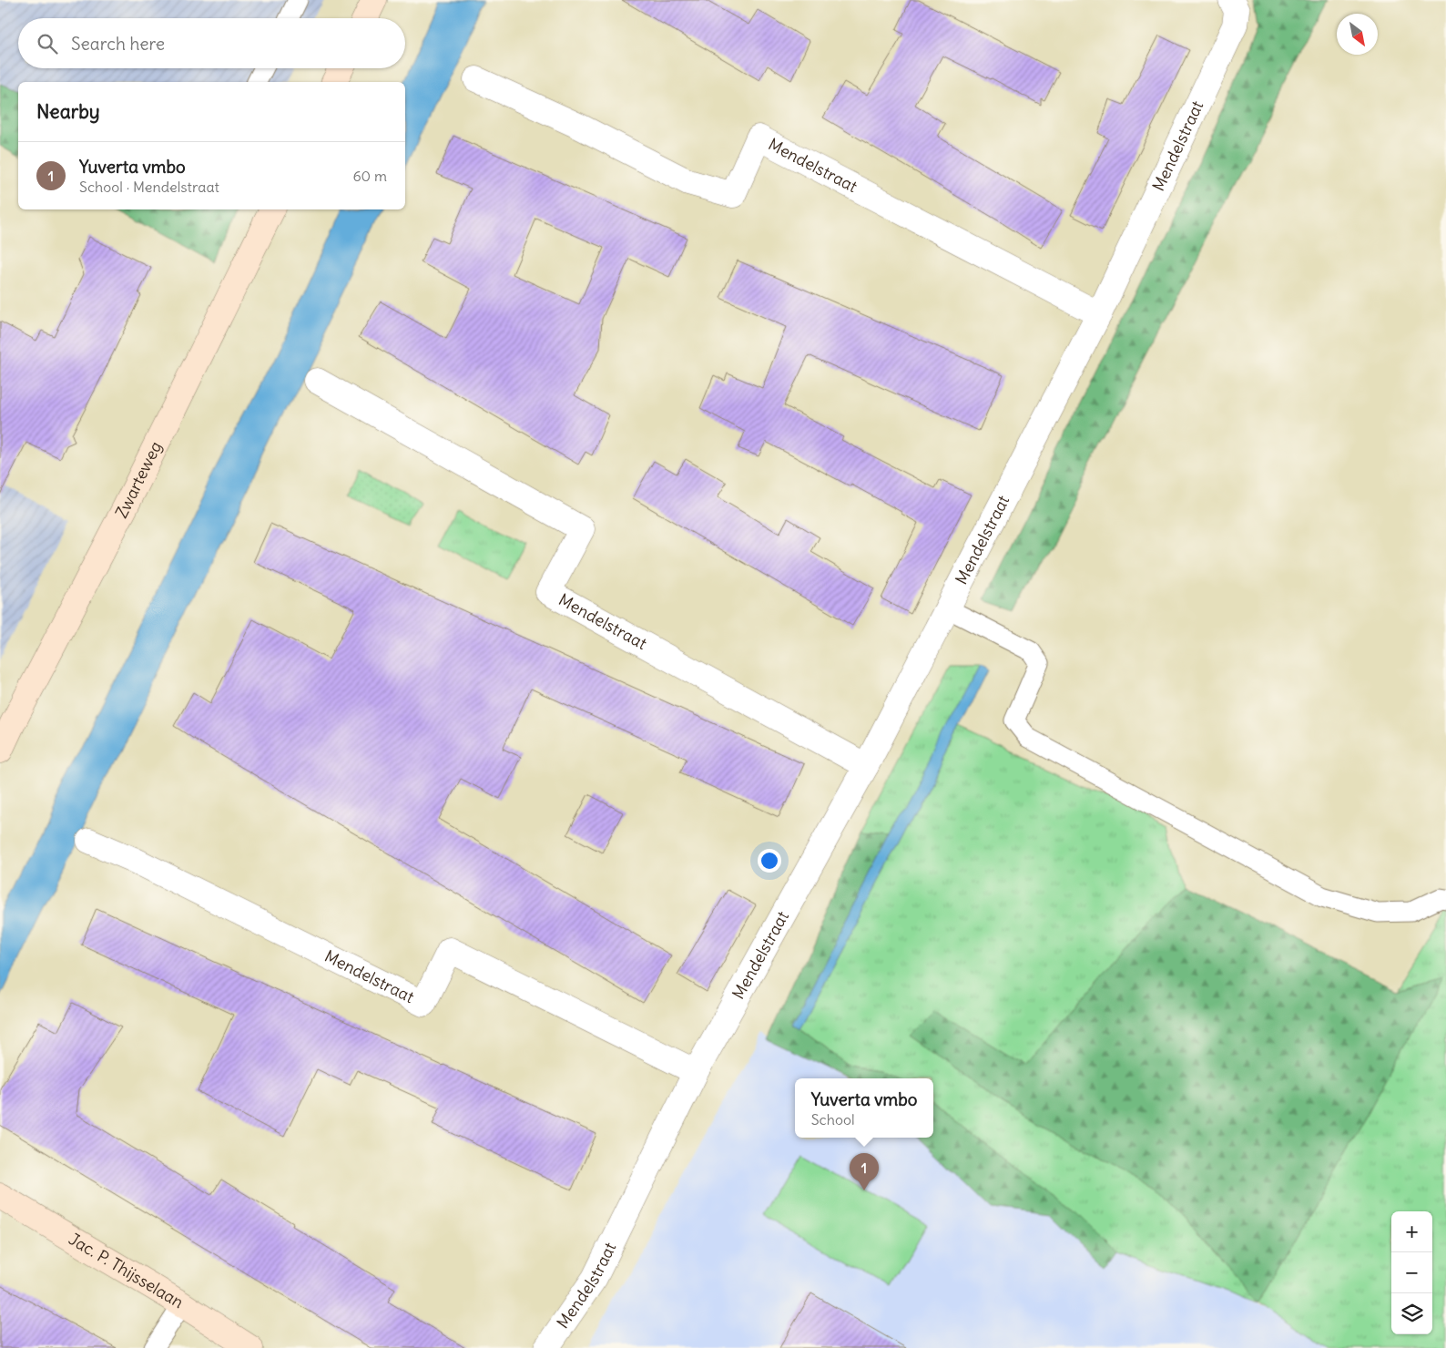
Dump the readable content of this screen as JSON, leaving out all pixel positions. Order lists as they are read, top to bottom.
{
  "streets": {
    "street": ["Mendelstraat", "Zwarteweg", "Jac. P. Thijsselaan"]
  },
  "north": "bottom right",
  "page": {
    "search": "Search here",
    "heading": "Nearby",
    "list": [
      {
        "mark": "1",
        "name": "Yuverta vmbo",
        "note": "School · Mendelstraat",
        "value": "60 m"
      }
    ],
    "popup": ["Yuverta vmbo", "School"],
    "pins": "1",
    "map_buttons": ["+", "−"]
  }
}
